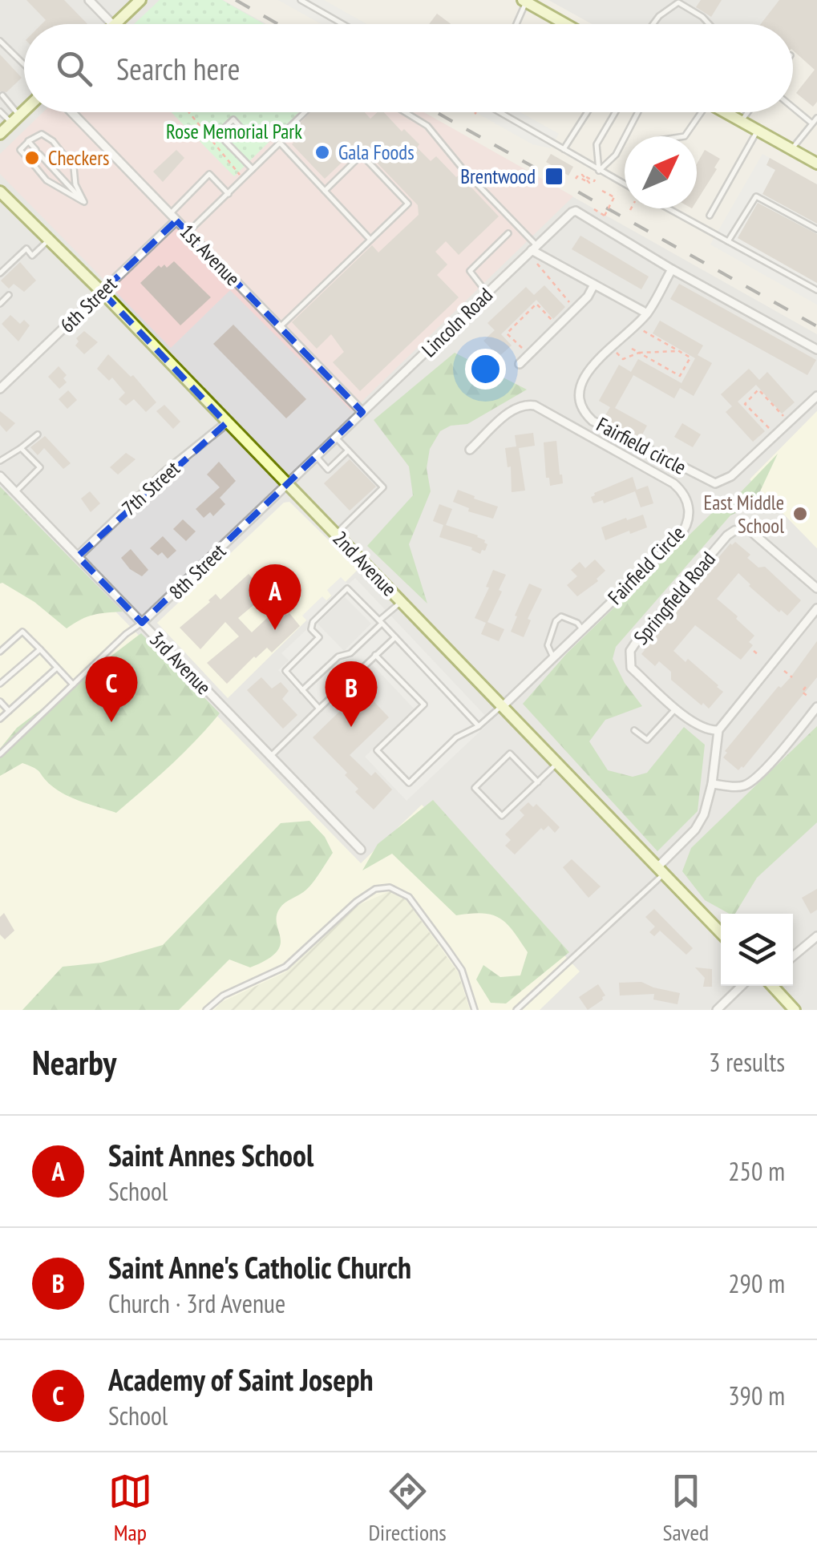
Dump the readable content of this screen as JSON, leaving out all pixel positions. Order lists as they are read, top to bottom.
{
  "streets": {
    "street": [
      "1st Avenue",
      "6th Street",
      "Lincoln Road",
      "Fairfield circle",
      "7th Street",
      "2nd Avenue",
      "Fairfield Circle",
      "8th Street",
      "Springfield Road",
      "3rd Avenue"
    ]
  },
  "crossings": [
    ["1st Avenue", "6th Street"],
    ["1st Avenue", "Lincoln Road"],
    ["6th Street", "2nd Avenue"],
    ["Lincoln Road", "2nd Avenue"],
    ["Lincoln Road", "8th Street"],
    ["7th Street", "2nd Avenue"],
    ["7th Street", "3rd Avenue"],
    ["2nd Avenue", "Fairfield Circle"],
    ["2nd Avenue", "8th Street"],
    ["8th Street", "3rd Avenue"]
  ],
  "parks": ["Rose Memorial Park"],
  "places": {
    "other": ["Gala Foods", "Checkers", "East Middle School"],
    "transit": ["Brentwood"]
  },
  "north": "top right",
  "page": {
    "search": "Search here",
    "pins": ["A", "C", "B"],
    "heading": ["Nearby", "3 results"],
    "list": [
      {
        "mark": "A",
        "name": "Saint Annes School",
        "note": "School",
        "value": "250 m"
      },
      {
        "mark": "B",
        "name": "Saint Anne's Catholic Church",
        "note": "Church · 3rd Avenue",
        "value": "290 m"
      },
      {
        "mark": "C",
        "name": "Academy of Saint Joseph",
        "note": "School",
        "value": "390 m"
      }
    ],
    "nav": ["Map", "Directions", "Saved"]
  }
}
